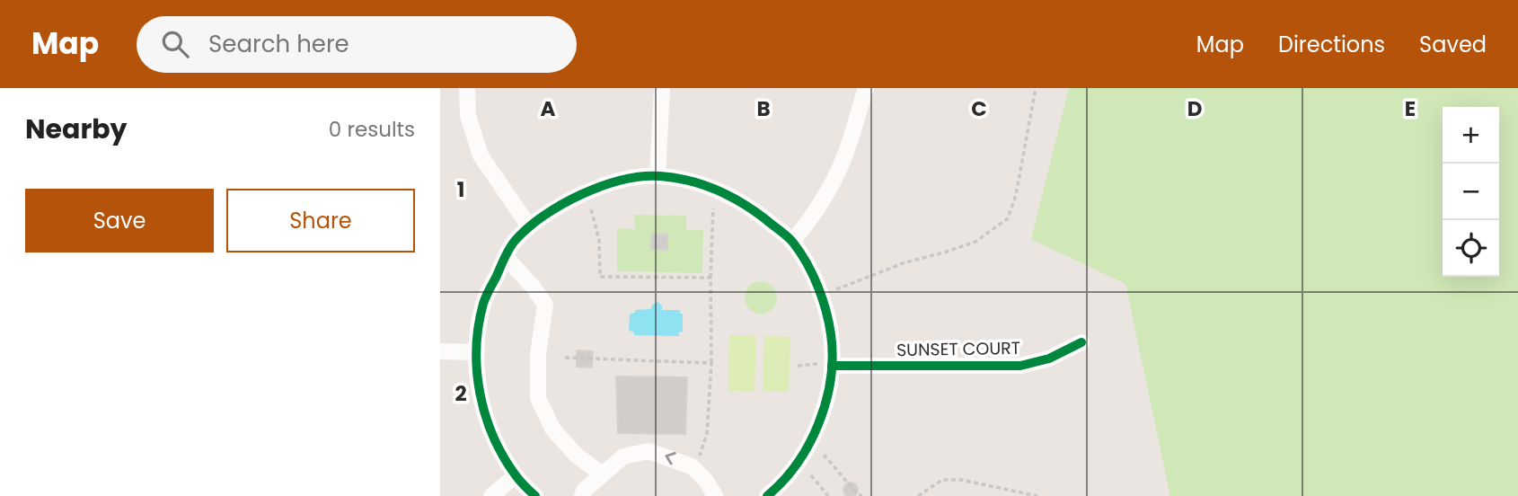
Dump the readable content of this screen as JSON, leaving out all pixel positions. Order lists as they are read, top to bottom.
{
  "streets": {
    "street": ["SUNSET COURT"]
  },
  "page": {
    "header": "Map",
    "search": "Search here",
    "nav": ["Map", "Directions", "Saved"],
    "heading": ["Nearby", "0 results"],
    "map_buttons": ["+", "−"],
    "buttons": ["Save", "Share"]
  },
  "grid": {
    "columns": [
      "A",
      "B",
      "C",
      "D",
      "E"
    ],
    "rows": ["1", "2"]
  }
}
